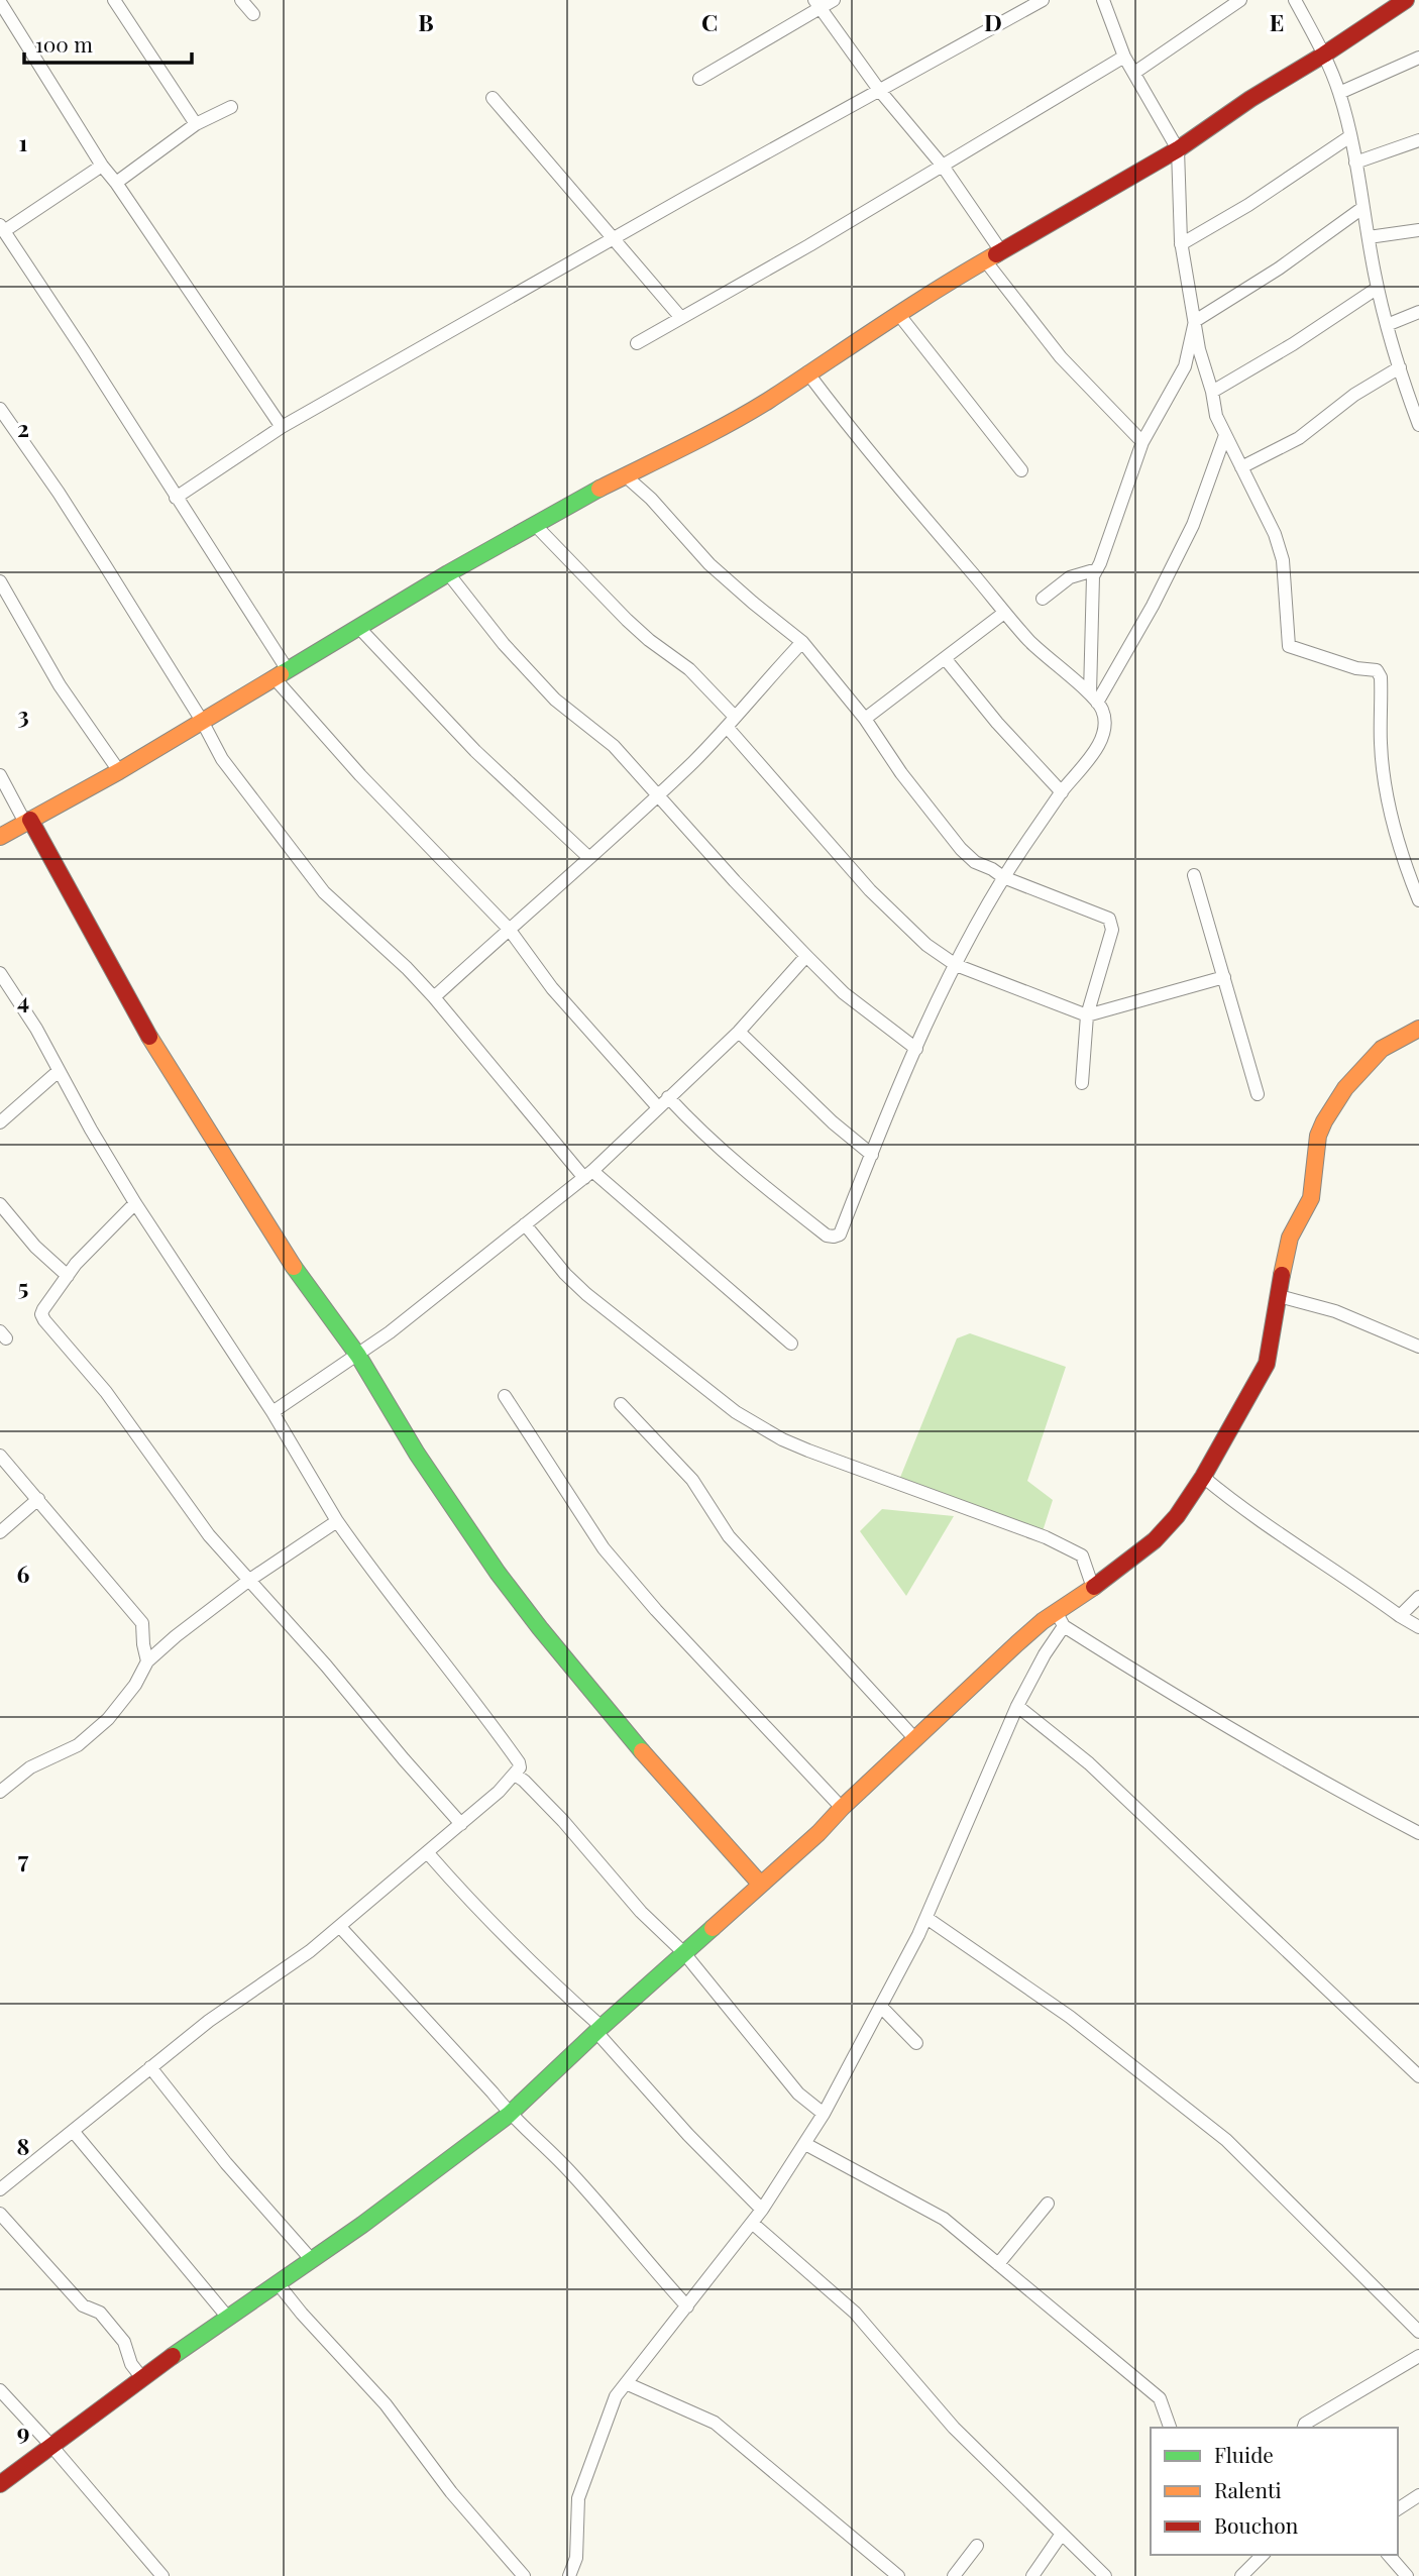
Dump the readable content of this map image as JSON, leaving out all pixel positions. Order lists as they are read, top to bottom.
{
  "legend": ["Fluide", "Ralenti", "Bouchon"],
  "scale_bar": "100 m",
  "grid": {
    "columns": [
      "B",
      "C",
      "D",
      "E"
    ],
    "rows": [
      "1",
      "2",
      "3",
      "4",
      "5",
      "6",
      "7",
      "8",
      "9"
    ]
  }
}
